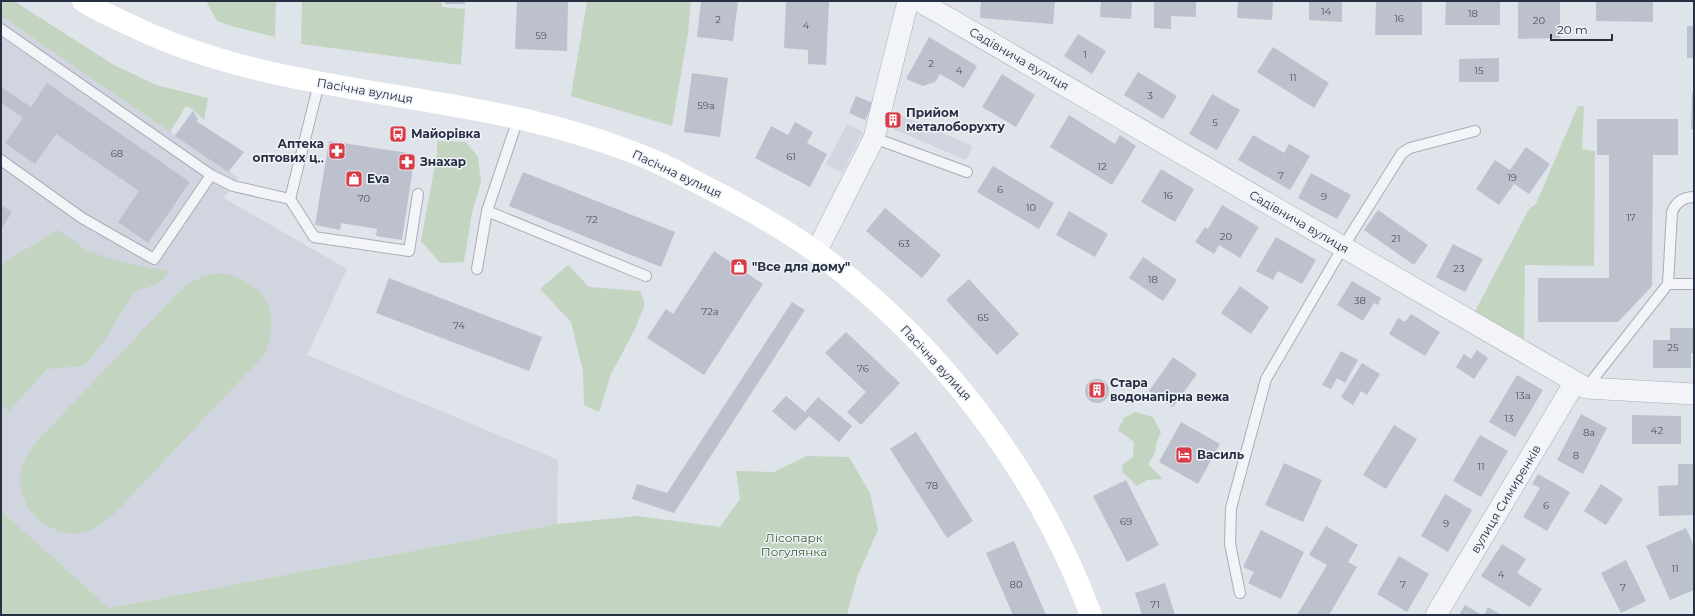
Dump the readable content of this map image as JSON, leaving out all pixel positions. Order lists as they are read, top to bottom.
{
  "streets": {
    "main road": ["Пасічна вулиця"],
    "street": ["Садівнича вулиця", "вулиця Симиренків"]
  },
  "crossings": [
    ["Садівнича вулиця", "вулиця Симиренків"]
  ],
  "parks": ["Лісопарк Погулянка"],
  "places": {
    "building": ["Прийом металоборухту", "Стара водонапірна вежа"],
    "bus stop": ["Майорівка"],
    "pharmacy": ["Аптека оптових ц‥", "Знахар"],
    "shop": ["Eva", "\"Все для дому\""],
    "hotel": ["Василь"]
  },
  "house_numbers": [
    "14",
    "18",
    "16",
    "2",
    "20",
    "4",
    "59",
    "1",
    "2",
    "4",
    "15",
    "11",
    "3",
    "59а",
    "5",
    "68",
    "61",
    "12",
    "7",
    "19",
    "6",
    "16",
    "9",
    "70",
    "10",
    "17",
    "72",
    "20",
    "21",
    "63",
    "23",
    "18",
    "38",
    "72а",
    "65",
    "74",
    "25",
    "76",
    "13а",
    "13",
    "42",
    "8а",
    "8",
    "11",
    "78",
    "6",
    "69",
    "9",
    "11",
    "4",
    "80",
    "7",
    "7",
    "71"
  ],
  "scale_bar": "20 m"
}
